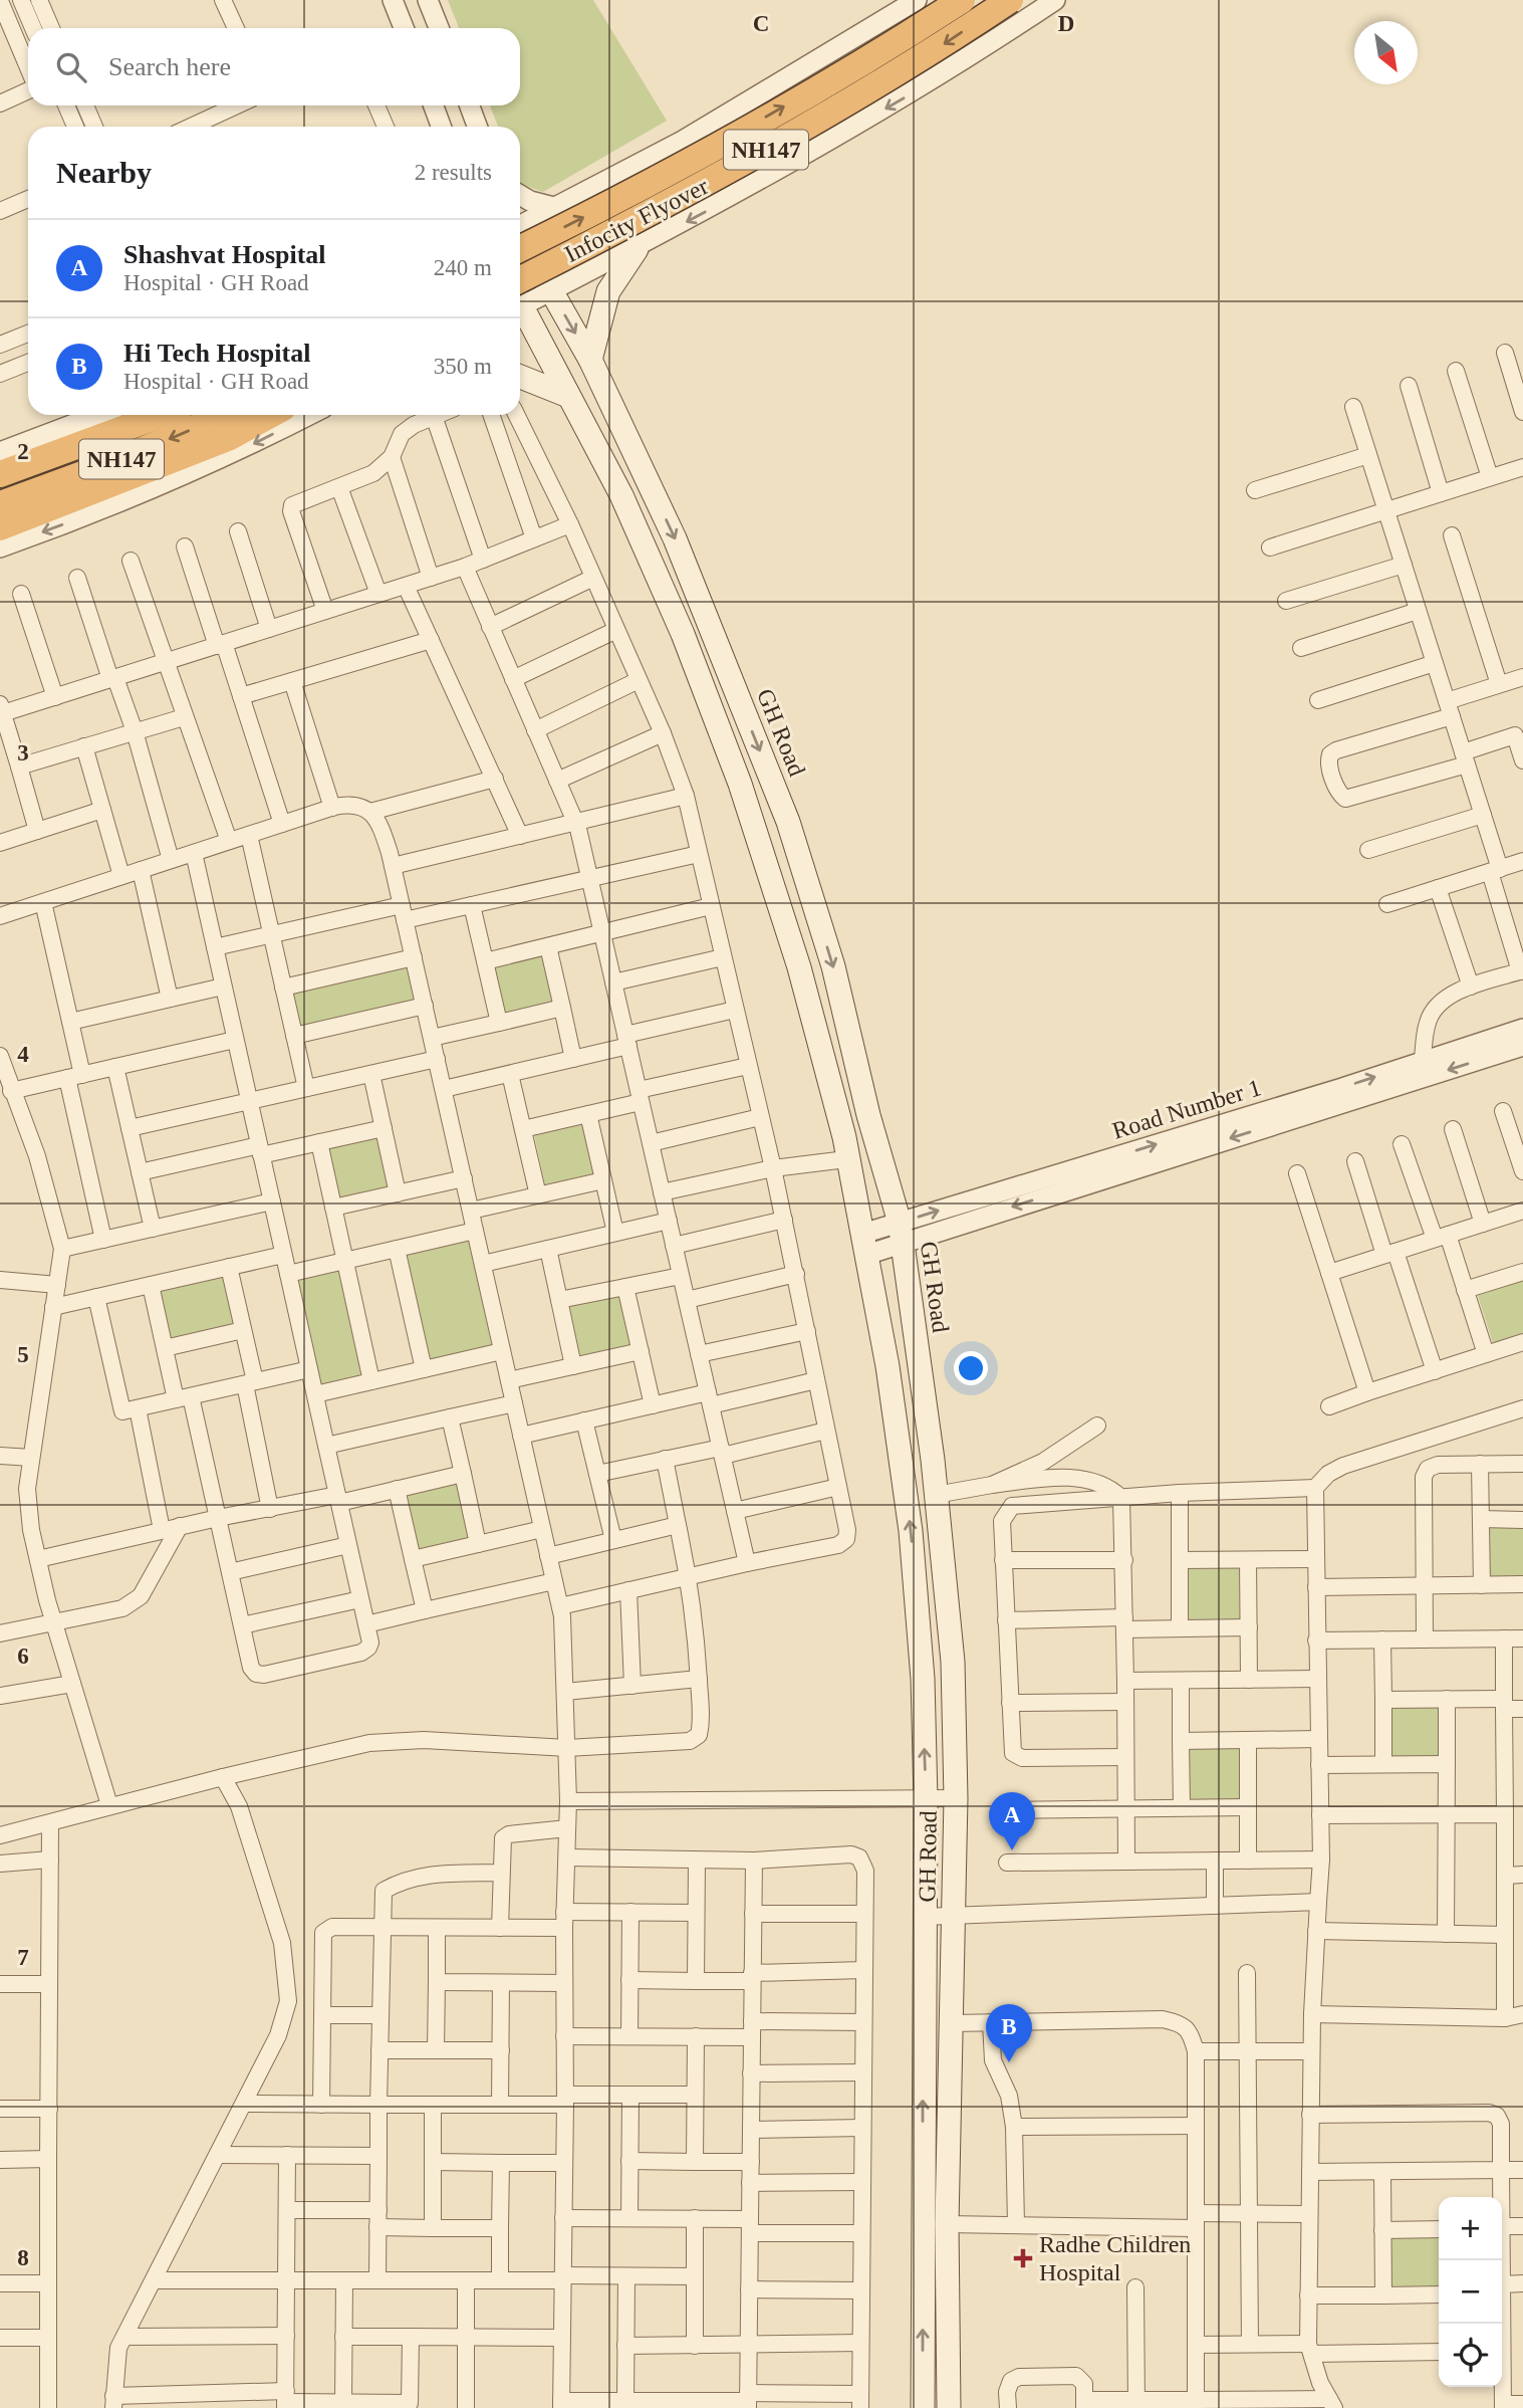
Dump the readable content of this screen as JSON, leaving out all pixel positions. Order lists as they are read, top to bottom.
{
  "streets": {
    "highway": ["NH147", "Infocity Flyover"],
    "main road": ["GH Road"],
    "street": ["Road Number 1"]
  },
  "crossings": [
    ["GH Road", "Road Number 1"]
  ],
  "places": {
    "health": ["Radhe Children Hospital"]
  },
  "north": "bottom right",
  "page": {
    "search": "Search here",
    "heading": ["Nearby", "2 results"],
    "list": [
      {
        "mark": "A",
        "name": "Shashvat Hospital",
        "note": "Hospital · GH Road",
        "value": "240 m"
      },
      {
        "mark": "B",
        "name": "Hi Tech Hospital",
        "note": "Hospital · GH Road",
        "value": "350 m"
      }
    ],
    "pins": ["A", "B"],
    "map_buttons": ["+", "−"]
  },
  "grid": {
    "columns": ["C", "D"],
    "rows": [
      "2",
      "3",
      "4",
      "5",
      "6",
      "7",
      "8"
    ]
  }
}
